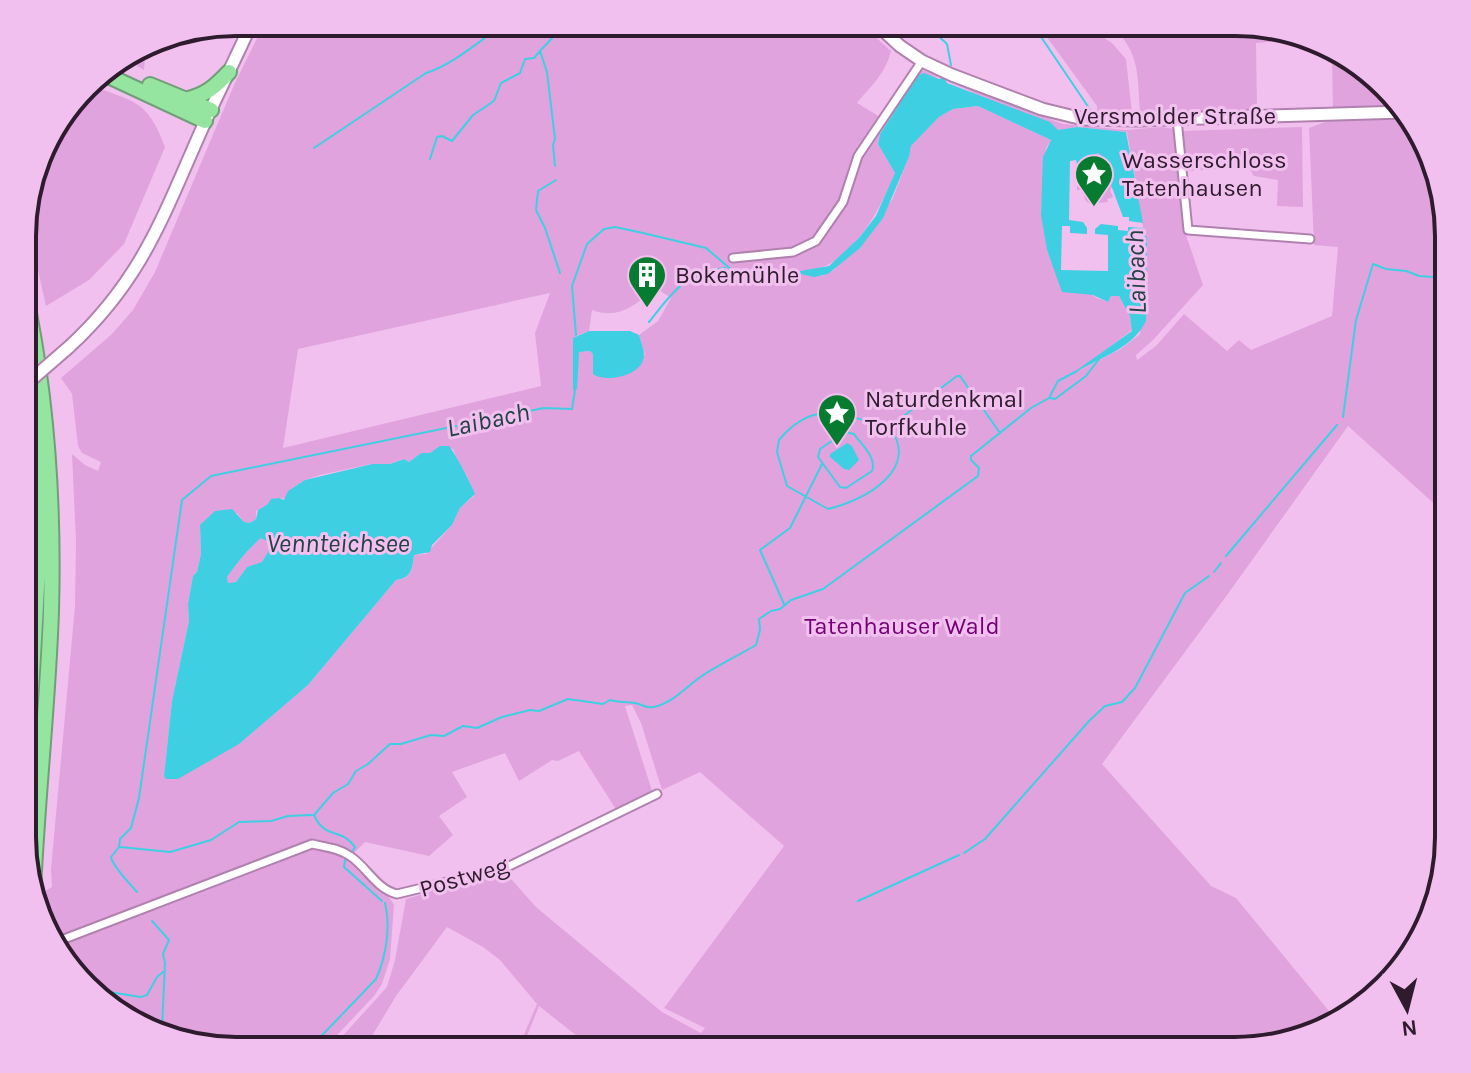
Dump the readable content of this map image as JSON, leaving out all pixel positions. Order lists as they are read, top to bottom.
{
  "streets": {
    "main road": ["Versmolder Straße"],
    "street": ["Postweg"]
  },
  "water": ["Laibach", "Vennteichsee"],
  "parks": ["Tatenhauser Wald"],
  "places": {
    "place": ["Wasserschloss Tatenhausen", "Naturdenkmal Torfkuhle"],
    "building": ["Bokemühle"]
  },
  "north": "bottom"
}
